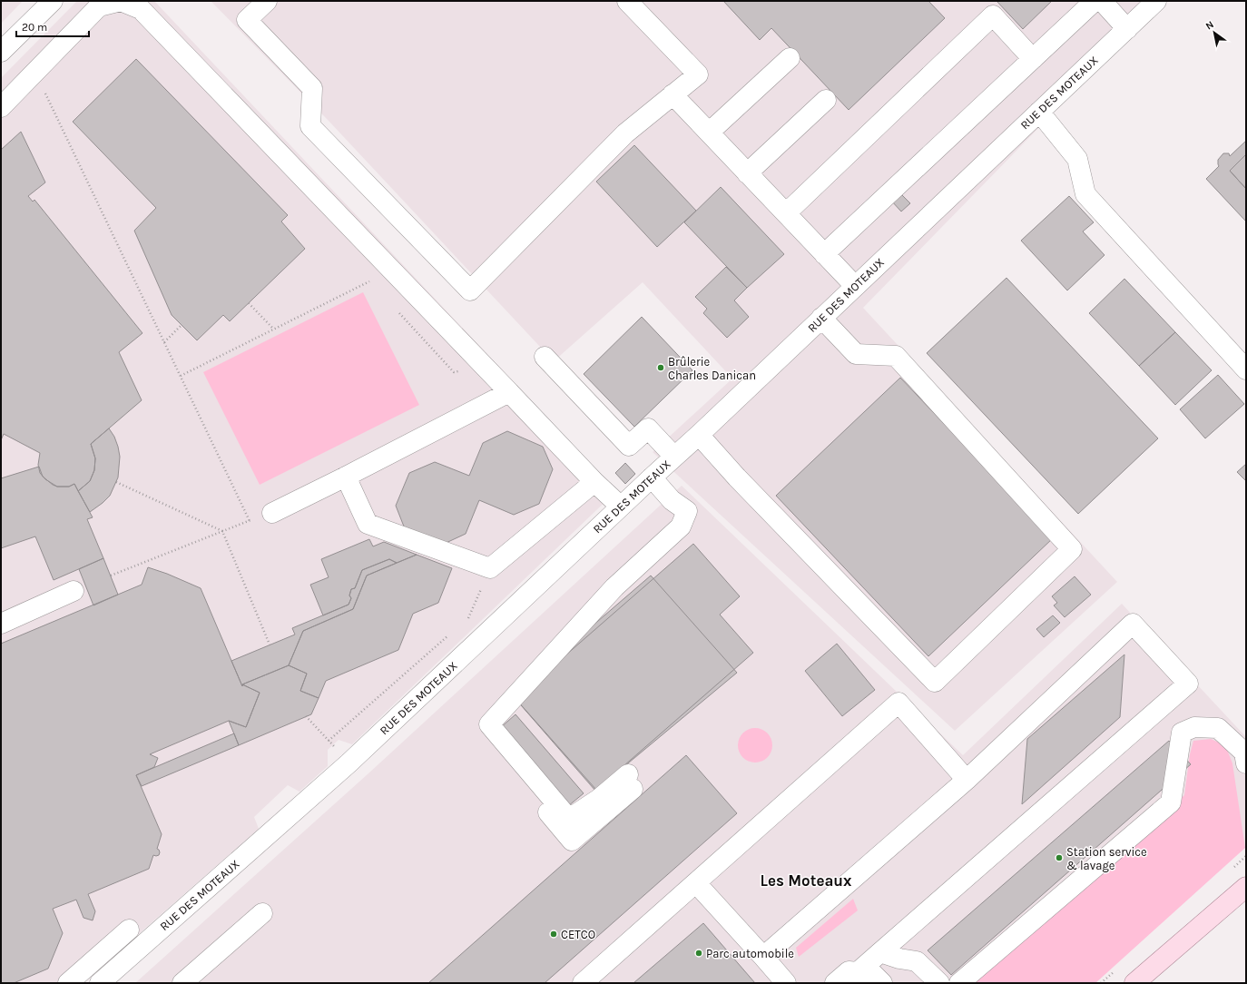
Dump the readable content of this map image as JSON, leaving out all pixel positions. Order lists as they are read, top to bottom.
{
  "streets": {
    "street": ["RUE DES MOTEAUX"]
  },
  "districts": ["Les Moteaux"],
  "places": [
    "Brûlerie Charles Danican",
    "Station service & lavage",
    "CETCO",
    "Parc automobile"
  ],
  "scale_bar": "20 m",
  "north": "top left"
}
